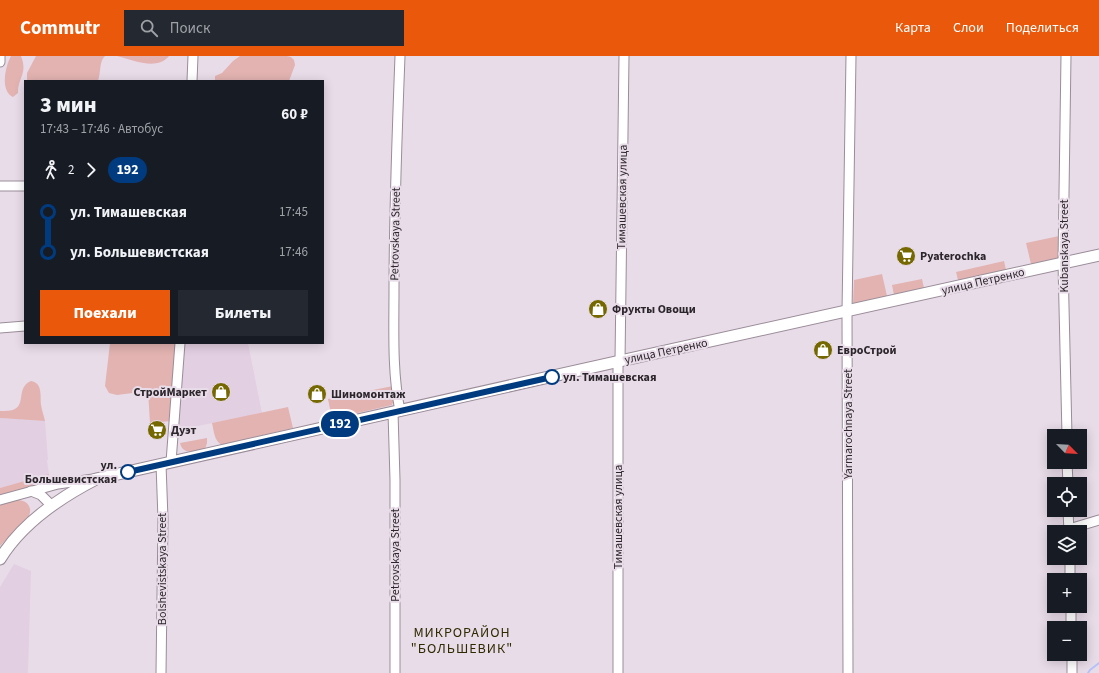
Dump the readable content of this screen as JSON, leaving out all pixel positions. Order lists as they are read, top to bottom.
{
  "streets": {
    "main road": ["улица Петренко"],
    "street": [
      "Тимашевская улица",
      "Petrovskaya Street",
      "Kubanskaya Street",
      "Yarmarochnaya Street",
      "Bolshevistskaya Street"
    ]
  },
  "crossings": [
    ["Тимашевская улица", "улица Петренко"],
    ["Petrovskaya Street", "улица Петренко"],
    ["Kubanskaya Street", "улица Петренко"],
    ["улица Петренко", "Yarmarochnaya Street"],
    ["улица Петренко", "Bolshevistskaya Street"]
  ],
  "districts": ["МИКРОРАЙОН \"БОЛЬШЕВИК\""],
  "places": {
    "supermarket": ["Pyaterochka", "Дуэт"],
    "shop": [
      "Фрукты Овощи",
      "ЕвроСтрой",
      "СтройМаркет",
      "Шиномонтаж"
    ],
    "other": ["ул. Тимашевская", "ул. Большевистская"]
  },
  "lines": ["bus line 192"],
  "north": "bottom right",
  "page": {
    "header": "Commutr",
    "search": "Поиск",
    "nav": ["Карта", "Слои", "Поделиться"],
    "on_map": "192",
    "heading": ["3 мин", "17:43 – 17:46 · Автобус", "60 ₽"],
    "legs": ["2", "192"],
    "list": [
      {
        "name": "ул. Тимашевская",
        "value": "17:45"
      },
      {
        "name": "ул. Большевистская",
        "value": "17:46"
      }
    ],
    "buttons": ["Поехали", "Билеты"],
    "map_buttons": ["+", "−"]
  }
}
